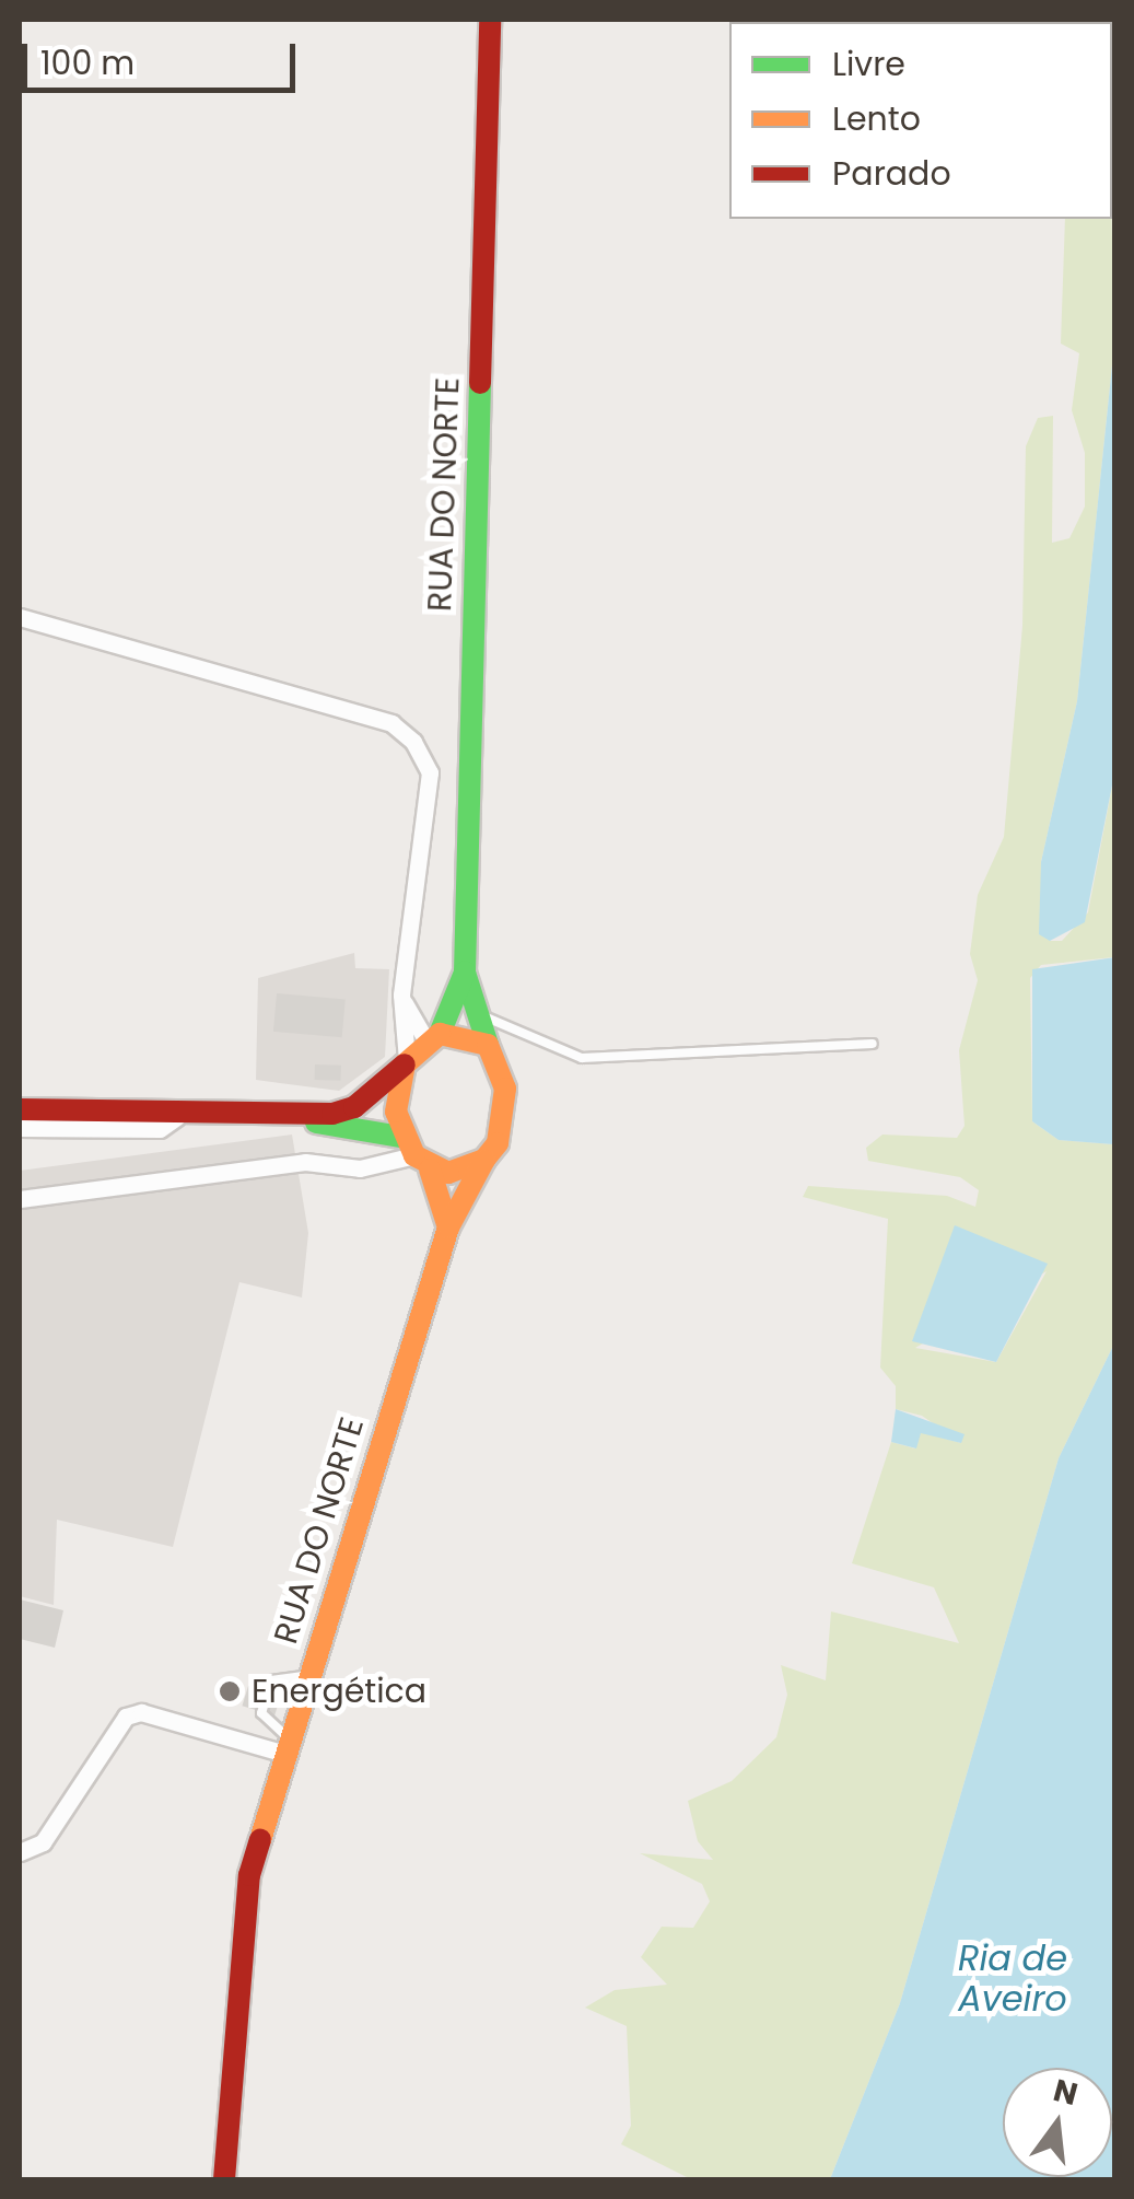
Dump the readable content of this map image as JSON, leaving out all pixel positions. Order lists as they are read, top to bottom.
{
  "streets": {
    "main road": ["RUA DO NORTE"]
  },
  "water": ["Ria de Aveiro"],
  "places": ["Energética"],
  "legend": ["Livre", "Lento", "Parado"],
  "scale_bar": "100 m",
  "north": "top"
}
